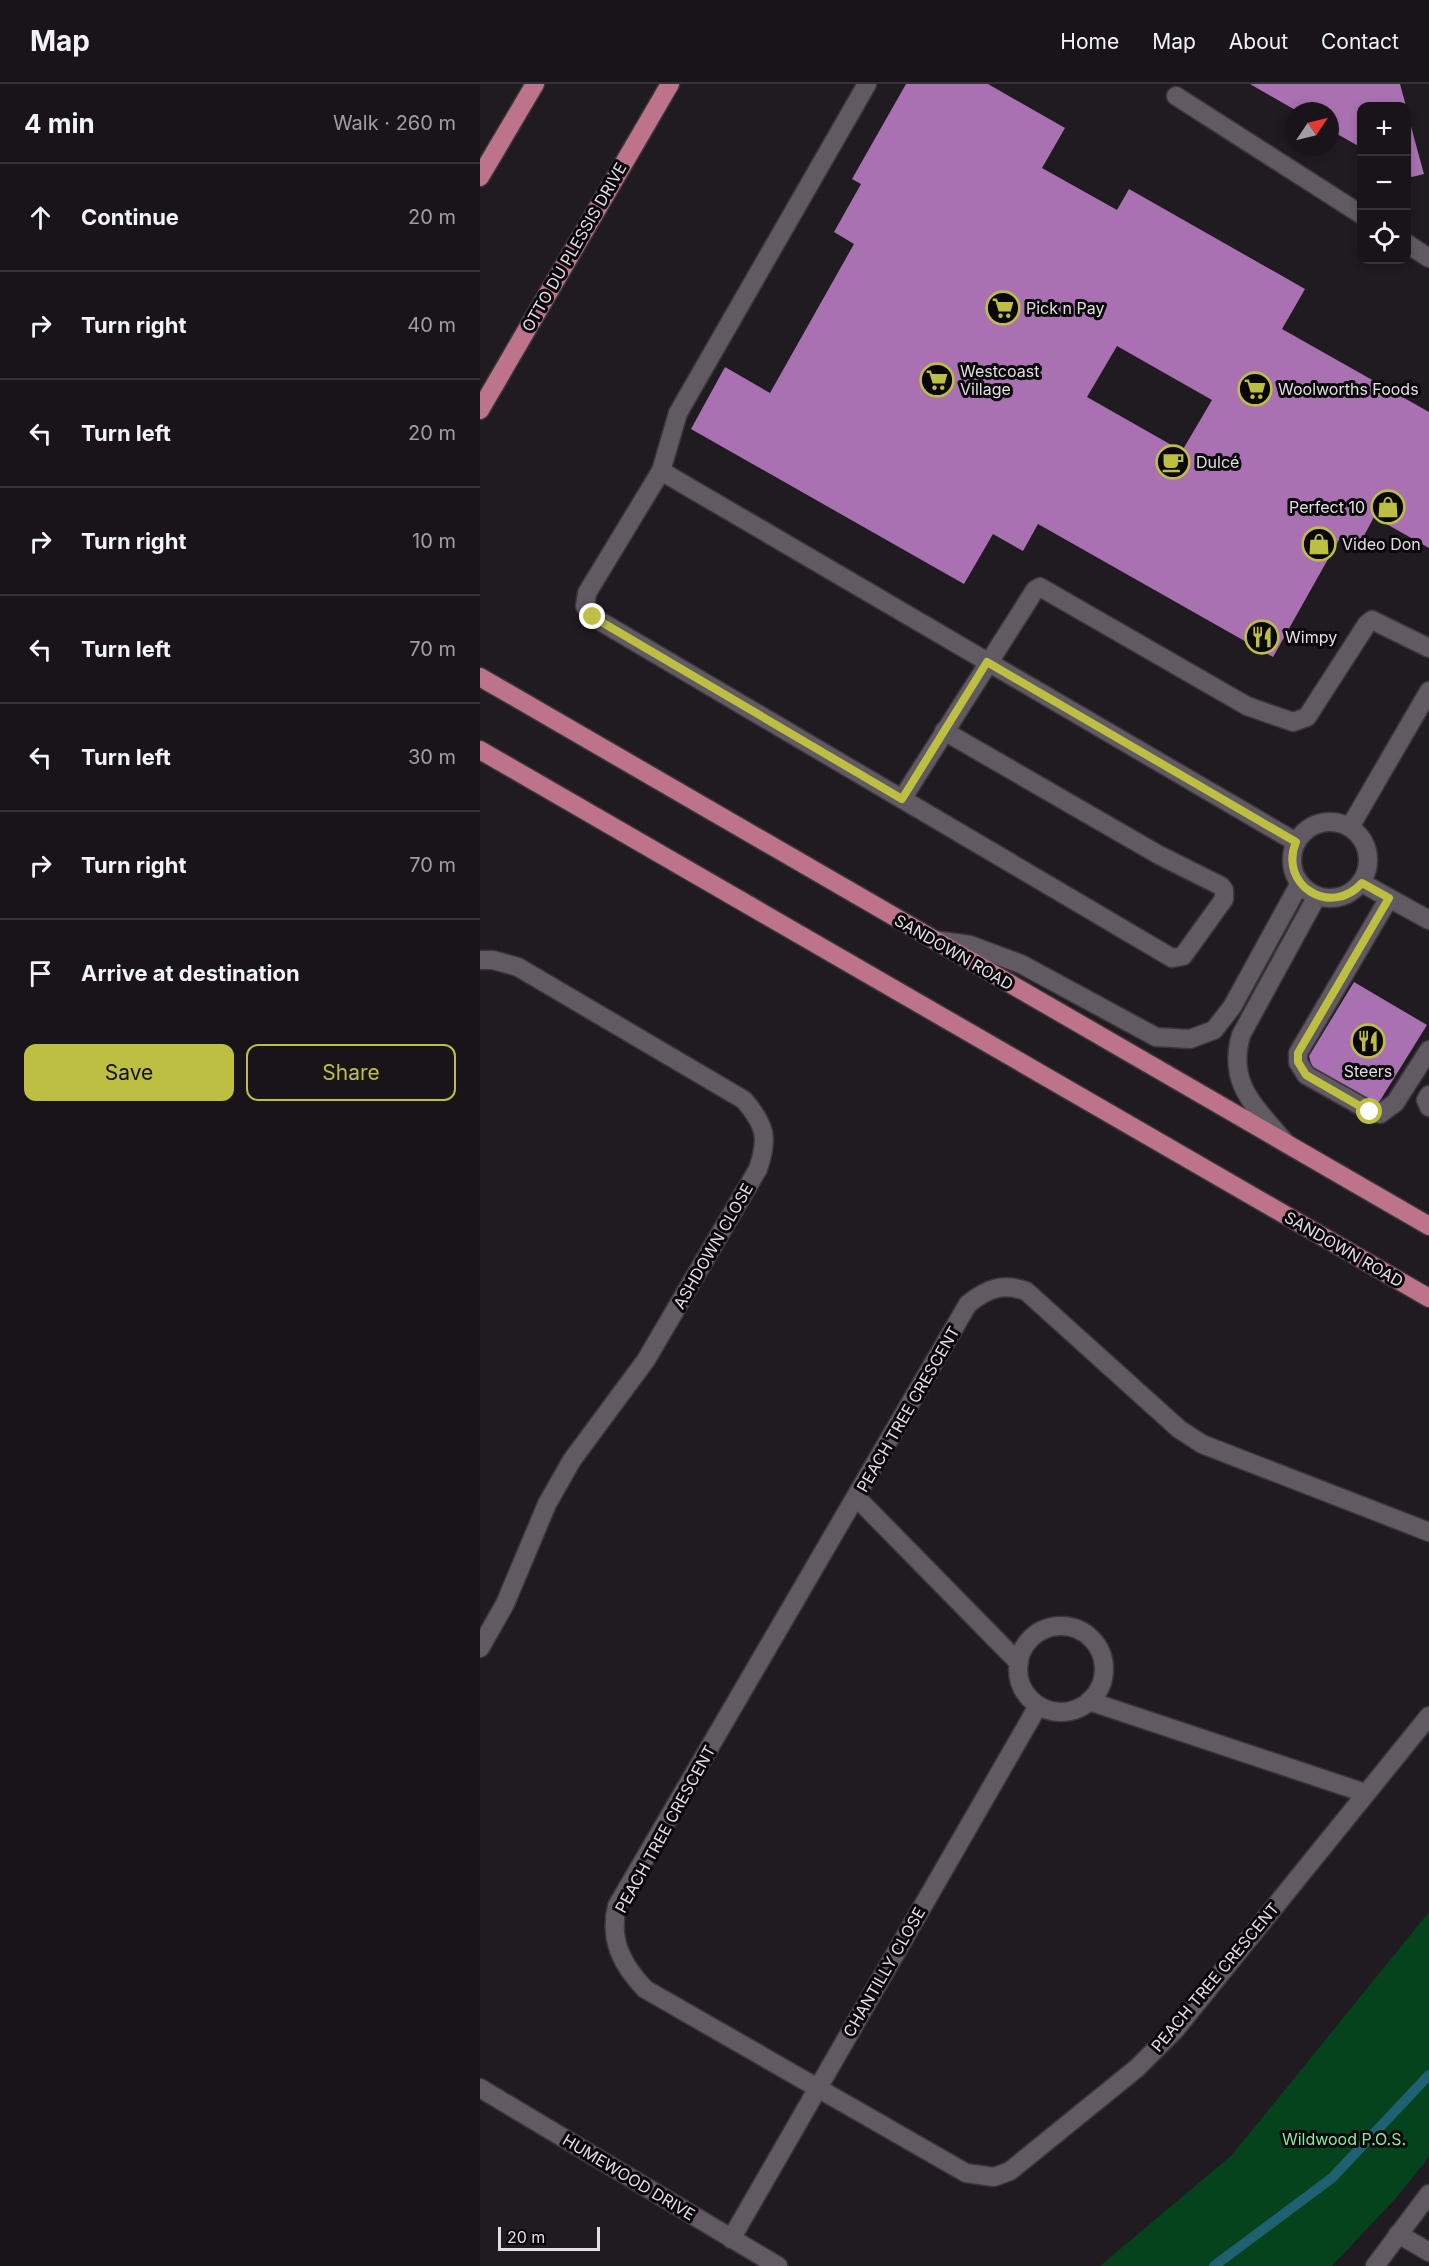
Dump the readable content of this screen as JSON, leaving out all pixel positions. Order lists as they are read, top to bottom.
{
  "streets": {
    "main road": ["OTTO DU PLESSIS DRIVE", "SANDOWN ROAD"],
    "street": [
      "ASHDOWN CLOSE",
      "PEACH TREE CRESCENT",
      "CHANTILLY CLOSE",
      "HUMEWOOD DRIVE"
    ]
  },
  "crossings": [
    ["PEACH TREE CRESCENT", "CHANTILLY CLOSE"],
    ["CHANTILLY CLOSE", "HUMEWOOD DRIVE"]
  ],
  "parks": ["Wildwood P.O.S."],
  "places": {
    "supermarket": ["Pick n Pay", "Westcoast Village", "Woolworths Foods"],
    "cafe": ["Dulcé"],
    "shop": ["Perfect 10", "Video Don"],
    "restaurant": ["Wimpy", "Steers"]
  },
  "scale_bar": "20 m",
  "north": "top right",
  "page": {
    "header": "Map",
    "nav": [
      "Home",
      "Map",
      "About",
      "Contact"
    ],
    "heading": ["4 min", "Walk · 260 m"],
    "map_buttons": ["+", "−"],
    "list": [
      ["Continue", "20 m"],
      ["Turn right", "40 m"],
      ["Turn left", "20 m"],
      ["Turn right", "10 m"],
      ["Turn left", "70 m"],
      ["Turn left", "30 m"],
      ["Turn right", "70 m"],
      "Arrive at destination"
    ],
    "buttons": ["Save", "Share"],
    "scale": "20 m"
  }
}
